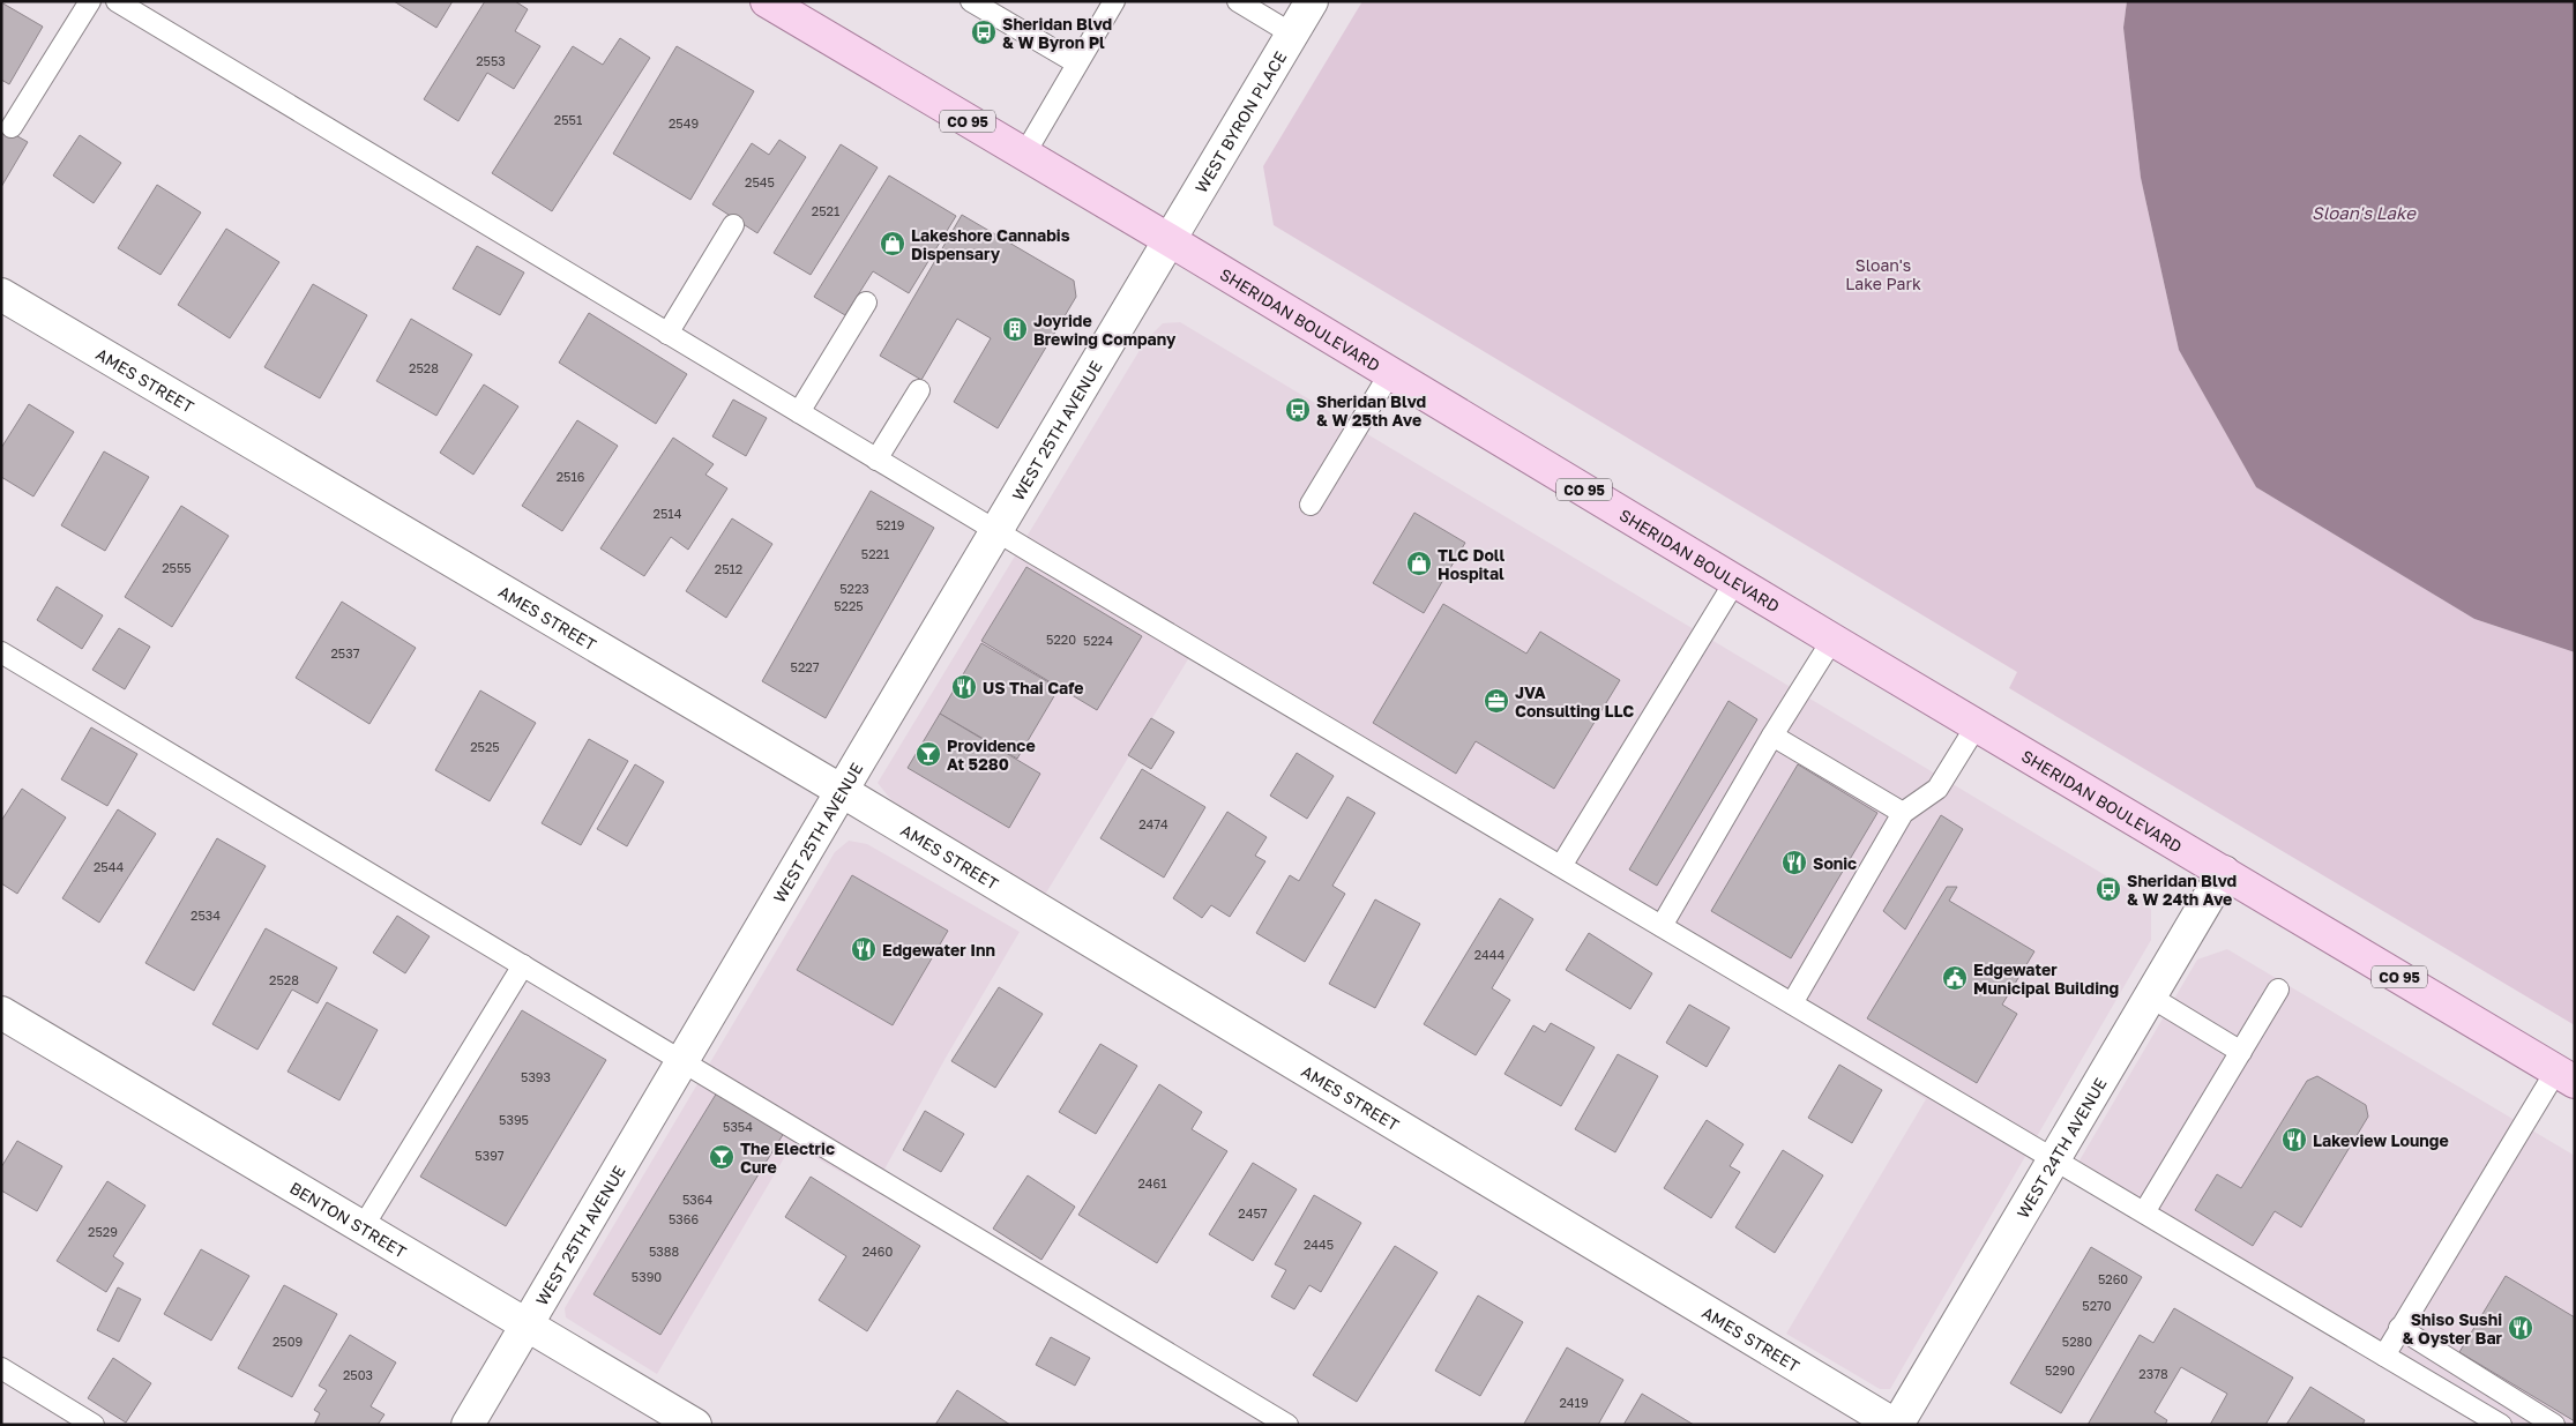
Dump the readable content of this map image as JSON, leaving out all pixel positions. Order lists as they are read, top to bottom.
{
  "streets": {
    "main road": ["CO 95", "SHERIDAN BOULEVARD"],
    "street": [
      "WEST BYRON PLACE",
      "AMES STREET",
      "WEST 25TH AVENUE",
      "WEST 24TH AVENUE",
      "BENTON STREET"
    ]
  },
  "crossings": [
    ["WEST BYRON PLACE", "SHERIDAN BOULEVARD"],
    ["WEST BYRON PLACE", "WEST 25TH AVENUE"],
    ["SHERIDAN BOULEVARD", "WEST 25TH AVENUE"],
    ["SHERIDAN BOULEVARD", "WEST 24TH AVENUE"],
    ["AMES STREET", "WEST 25TH AVENUE"],
    ["AMES STREET", "WEST 24TH AVENUE"],
    ["WEST 25TH AVENUE", "BENTON STREET"]
  ],
  "water": ["Sloan's Lake"],
  "parks": ["Sloan's Lake Park"],
  "places": {
    "bus stop": ["Sheridan Blvd & W Byron Pl", "Sheridan Blvd & W 25th Ave", "Sheridan Blvd & W 24th Ave"],
    "shop": ["Lakeshore Cannabis Dispensary", "TLC Doll Hospital"],
    "building": ["Joyride Brewing Company"],
    "restaurant": [
      "US Thai Cafe",
      "Sonic",
      "Edgewater Inn",
      "Lakeview Lounge",
      "Shiso Sushi & Oyster Bar"
    ],
    "office": ["JVA Consulting LLC"],
    "bar": ["Providence At 5280", "The Electric Cure"],
    "public building": ["Edgewater Municipal Building"]
  },
  "house_numbers": [
    "2553",
    "2551",
    "2549",
    "2545",
    "2521",
    "2528",
    "2516",
    "2514",
    "5219",
    "5221",
    "2555",
    "2512",
    "5223",
    "5225",
    "5220",
    "5224",
    "2537",
    "5227",
    "2525",
    "2474",
    "2544",
    "2534",
    "2444",
    "2528",
    "5393",
    "5395",
    "5354",
    "5397",
    "2461",
    "5364",
    "2457",
    "5366",
    "2529",
    "2445",
    "5388",
    "2460",
    "5390",
    "5260",
    "5270",
    "2509",
    "5280",
    "5290",
    "2378",
    "2503",
    "2419"
  ]
}
